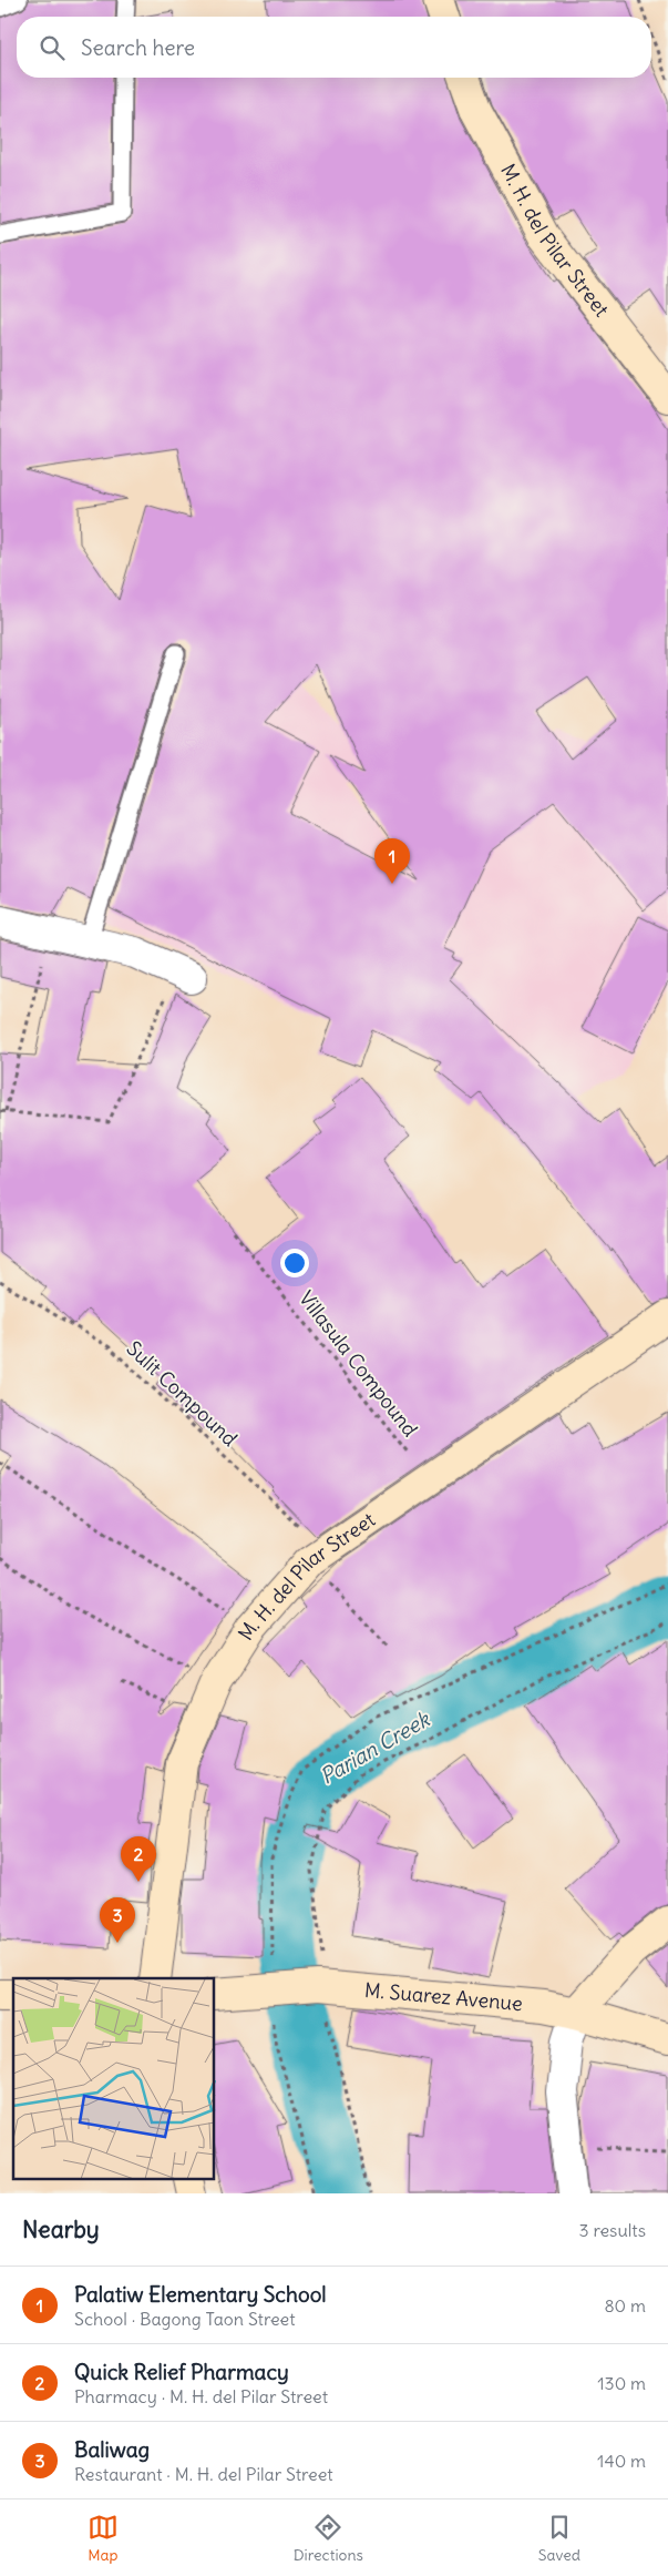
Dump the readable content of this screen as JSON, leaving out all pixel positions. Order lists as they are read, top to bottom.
{
  "streets": {
    "street": ["M. H. del Pilar Street", "M. Suarez Avenue"],
    "path": ["Villasula Compound", "Sulit Compound"]
  },
  "crossings": [
    ["M. H. del Pilar Street", "Sulit Compound"]
  ],
  "water": ["Parian Creek"],
  "page": {
    "search": "Search here",
    "pins": ["1", "2", "3"],
    "heading": ["Nearby", "3 results"],
    "list": [
      {
        "mark": "1",
        "name": "Palatiw Elementary School",
        "note": "School · Bagong Taon Street",
        "value": "80 m"
      },
      {
        "mark": "2",
        "name": "Quick Relief Pharmacy",
        "note": "Pharmacy · M. H. del Pilar Street",
        "value": "130 m"
      },
      {
        "mark": "3",
        "name": "Baliwag",
        "note": "Restaurant · M. H. del Pilar Street",
        "value": "140 m"
      }
    ],
    "nav": ["Map", "Directions", "Saved"]
  }
}
